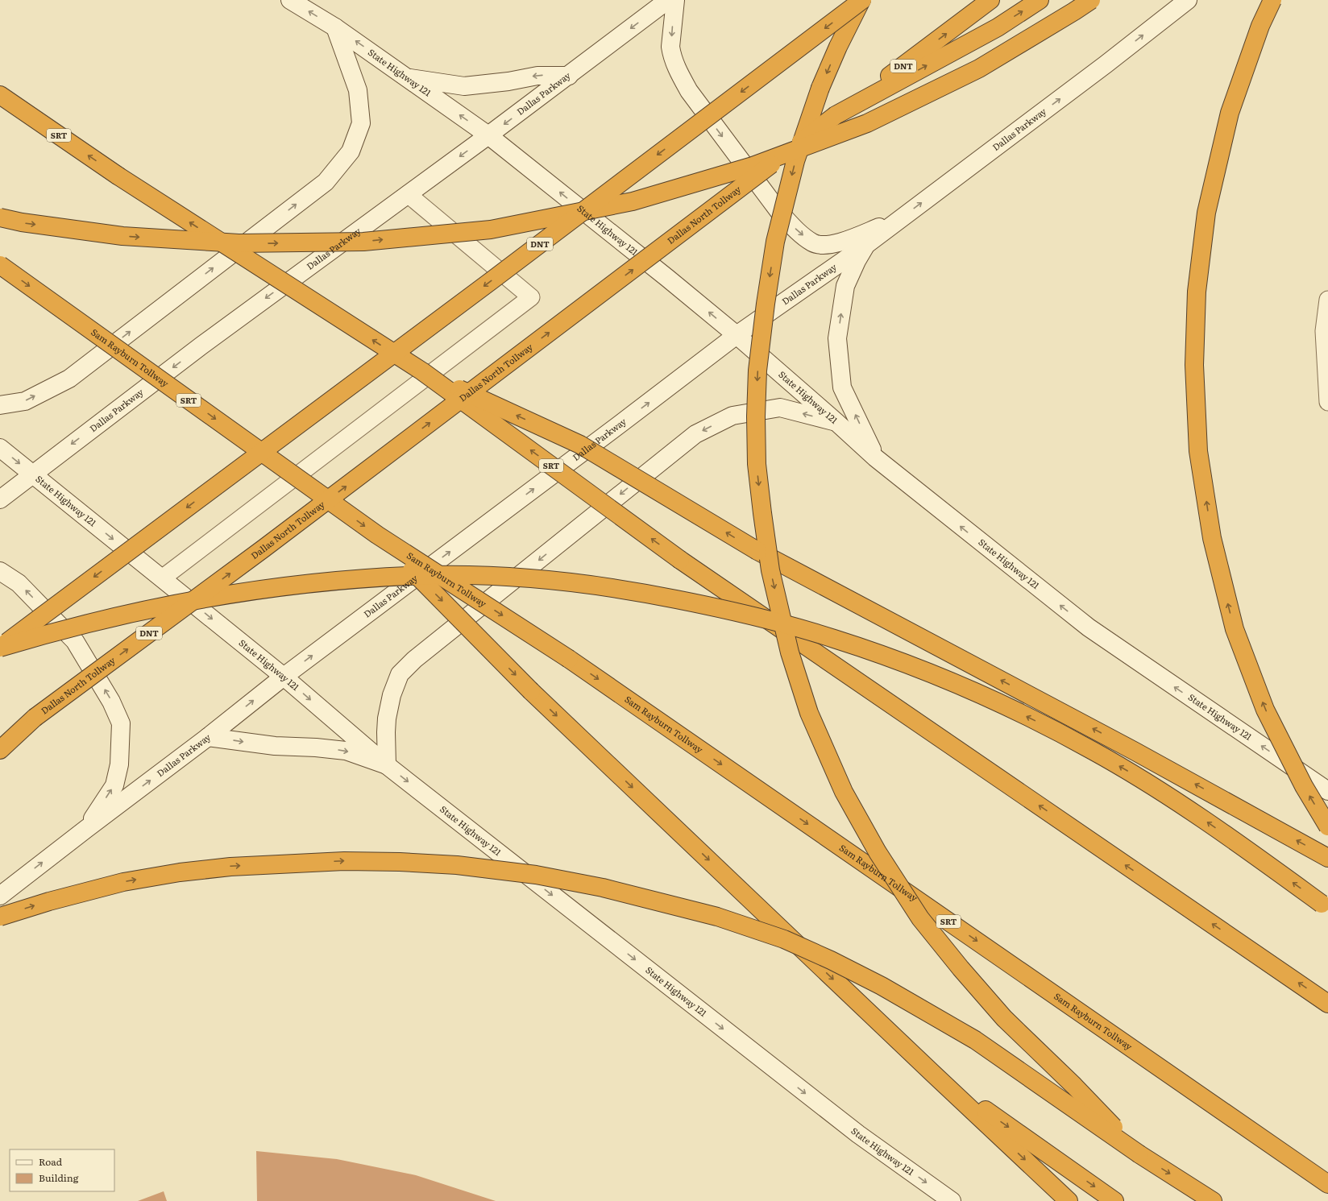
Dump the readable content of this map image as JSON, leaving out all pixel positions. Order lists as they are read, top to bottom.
{
  "streets": {
    "highway": [
      "DNT",
      "SRT",
      "Dallas North Tollway",
      "Sam Rayburn Tollway"
    ],
    "main road": ["State Highway 121", "Dallas Parkway"]
  },
  "crossings": [
    ["State Highway 121", "Dallas Parkway"]
  ],
  "legend": ["Road", "Building"]
}
